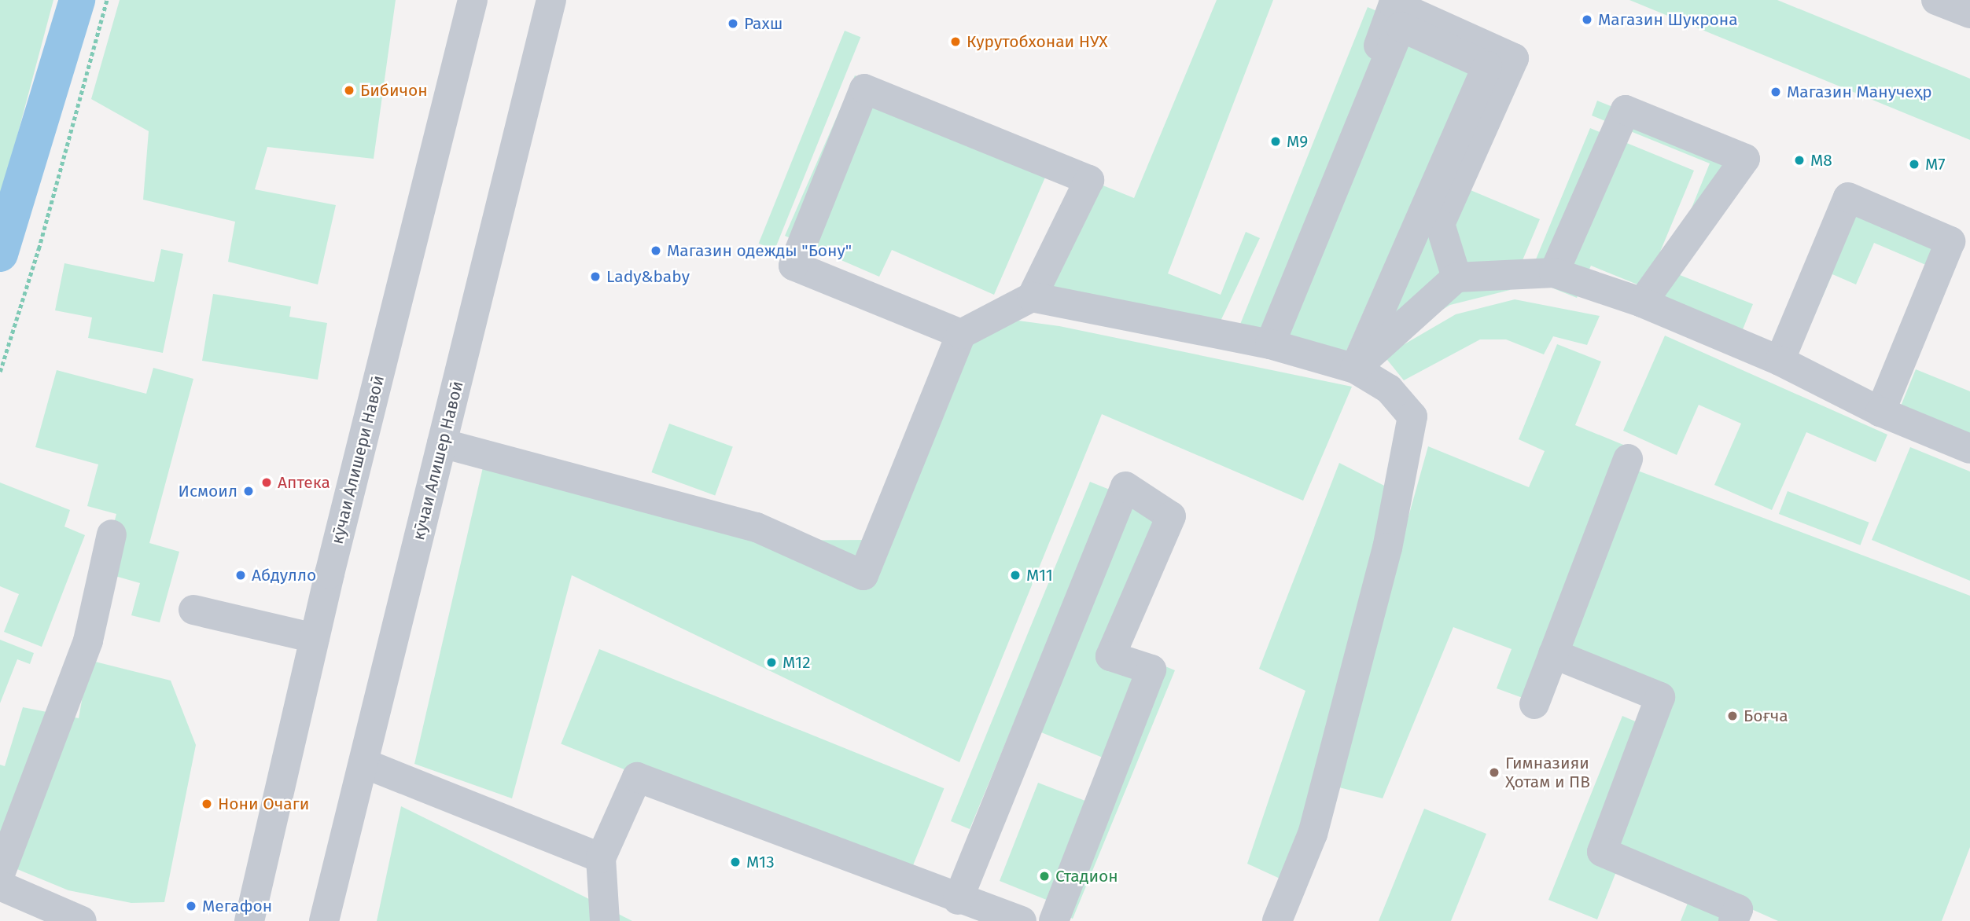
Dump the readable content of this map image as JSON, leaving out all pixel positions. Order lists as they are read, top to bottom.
{
  "streets": {
    "street": ["кӯчаи Алишери Навоӣ", "кӯчаи Алишер Навоӣ"]
  },
  "places": [
    "Магазин Шукрона",
    "Рахш",
    "Курутобхонаи НУХ",
    "Бибичон",
    "Магазин Манучеҳр",
    "М9",
    "М8",
    "М7",
    "Магазин одежды \"Бону\"",
    "Lady&baby",
    "Аптека",
    "Исмоил",
    "Абдулло",
    "М11",
    "М12",
    "Боғча",
    "Гимназияи Ҳотам и ПВ",
    "Нони Очаги",
    "М13",
    "Стадион",
    "Мегафон"
  ]
}
